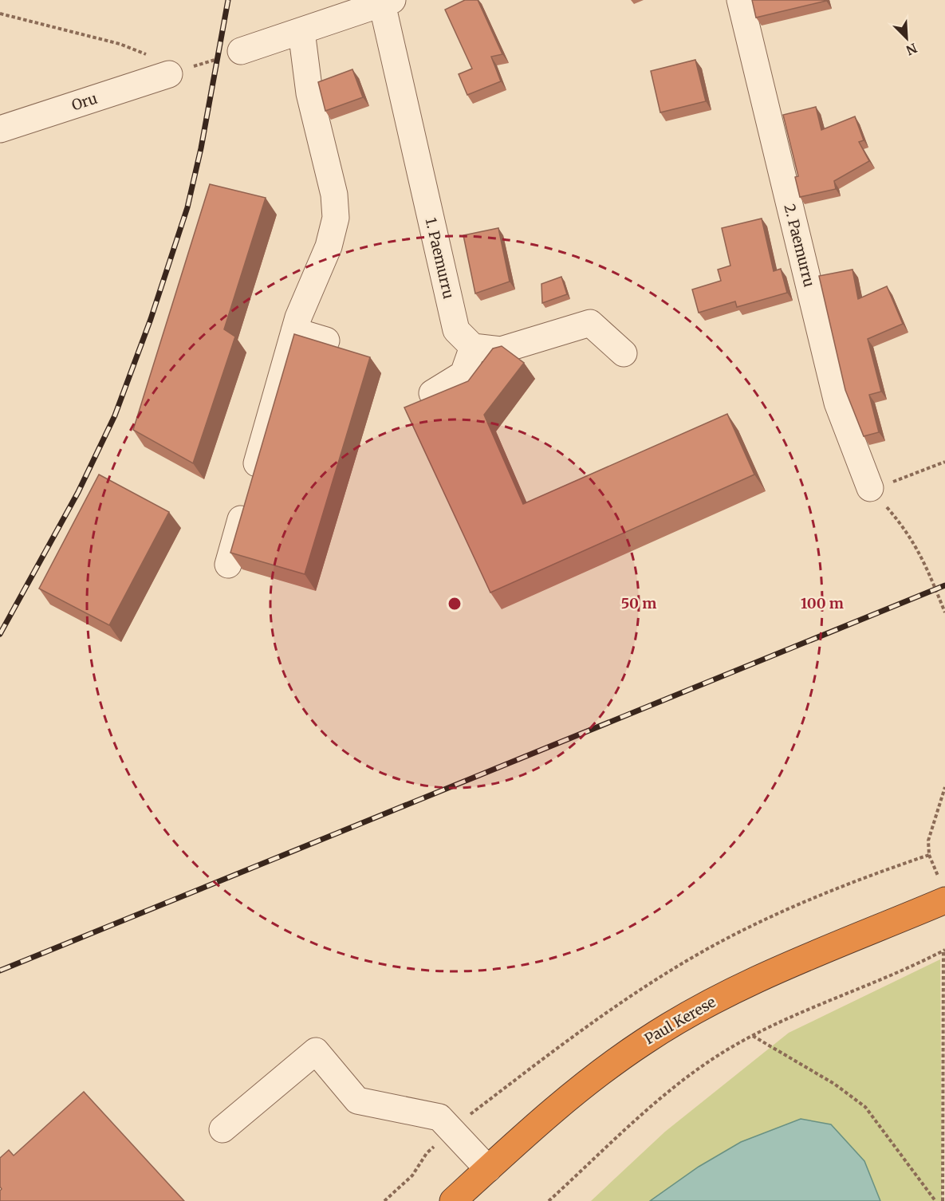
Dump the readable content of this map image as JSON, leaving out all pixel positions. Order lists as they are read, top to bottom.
{
  "streets": {
    "highway": ["Paul Kerese"],
    "street": ["Oru", "2. Paemurru", "1. Paemurru"]
  },
  "north": "bottom right",
  "rings": ["50 m", "100 m"]
}
